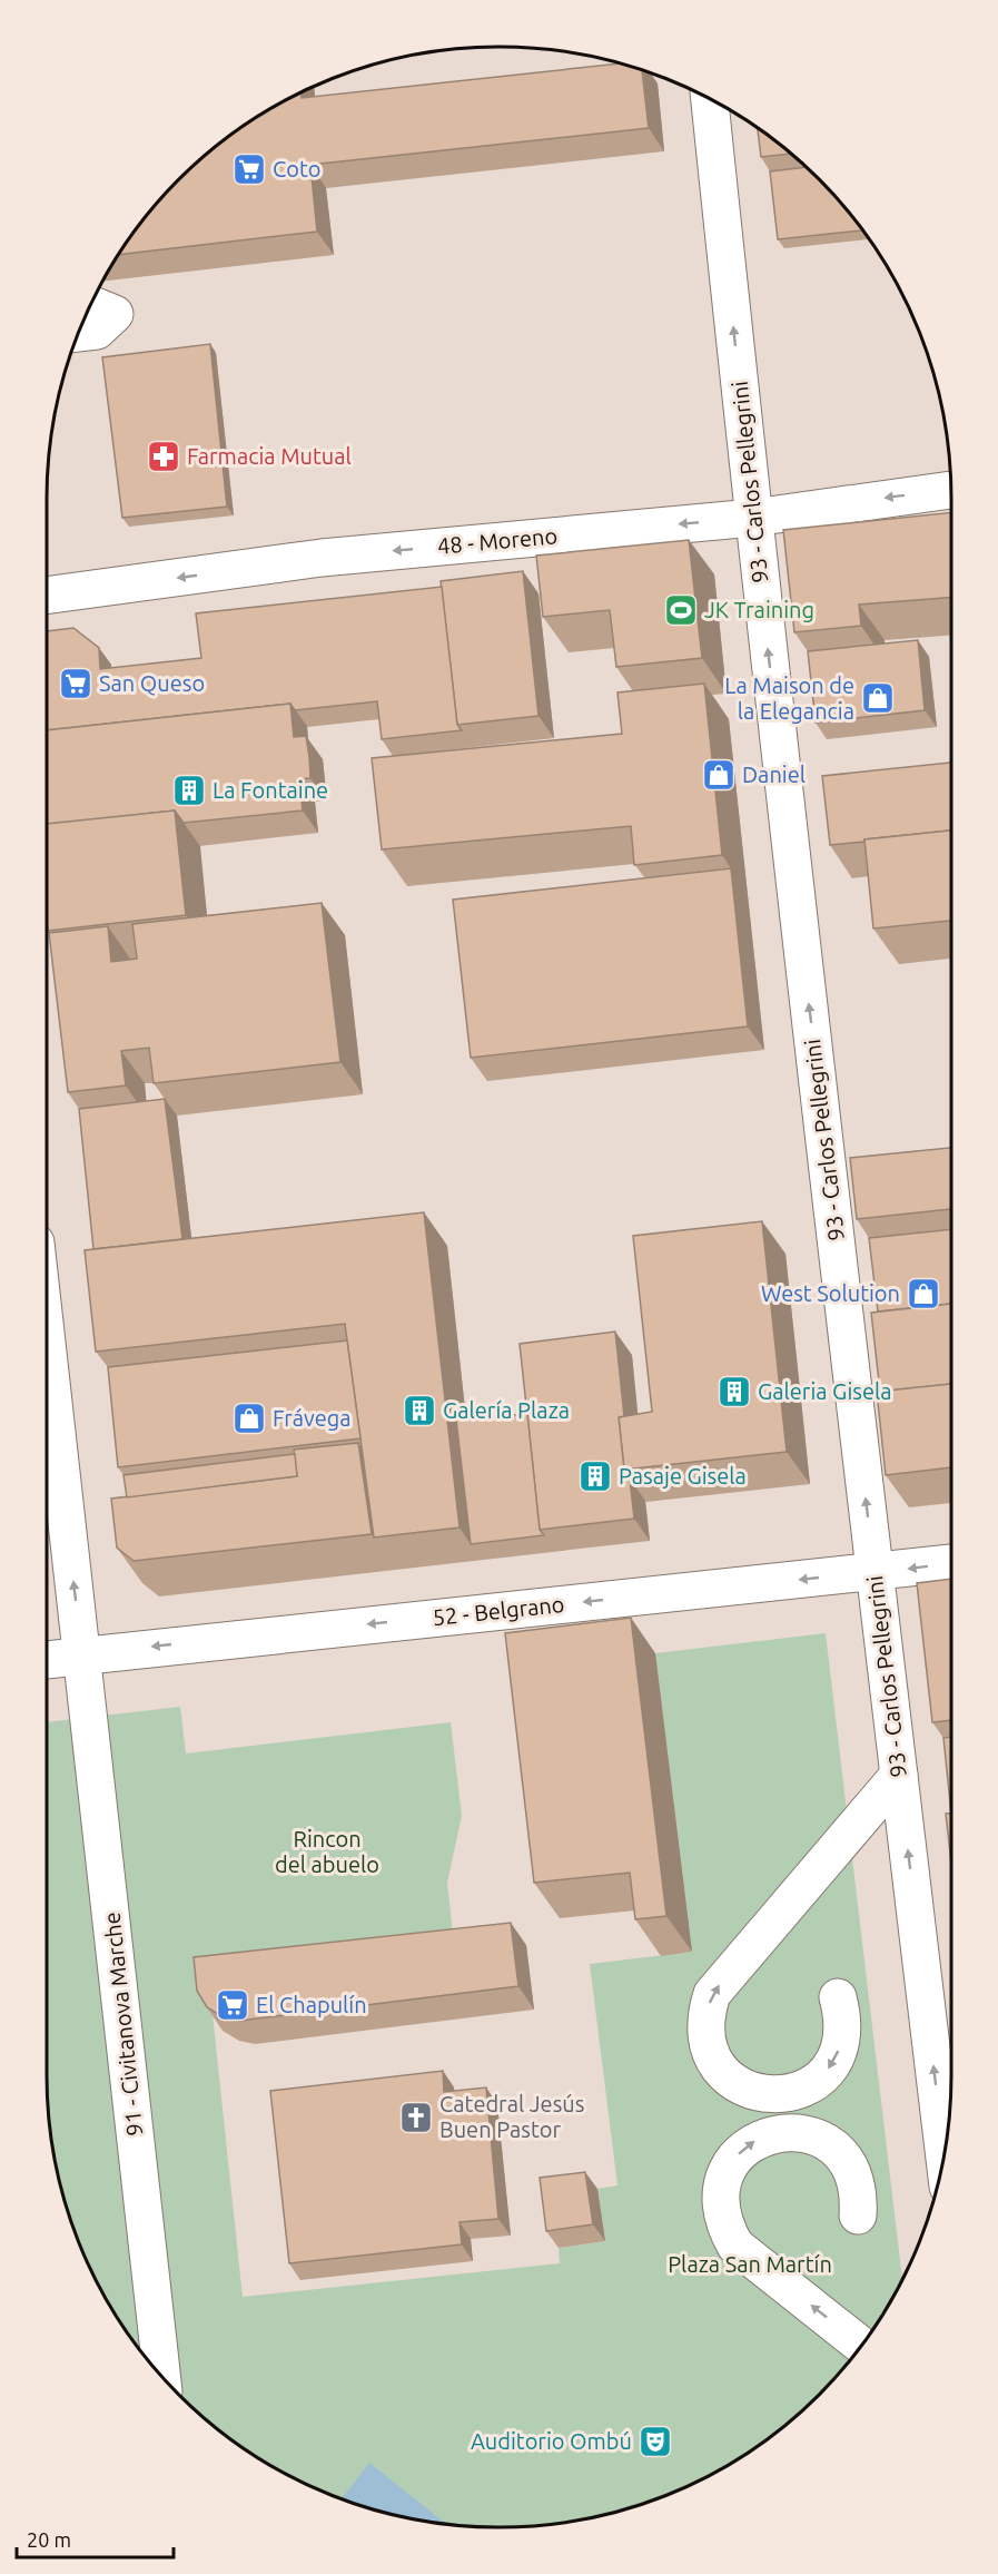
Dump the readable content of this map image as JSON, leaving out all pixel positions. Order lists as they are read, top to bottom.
{
  "streets": {
    "street": [
      "93 - Carlos Pellegrini",
      "48 - Moreno",
      "52 - Belgrano",
      "91 - Civitanova Marche"
    ]
  },
  "crossings": [
    ["93 - Carlos Pellegrini", "48 - Moreno"],
    ["93 - Carlos Pellegrini", "52 - Belgrano"],
    ["52 - Belgrano", "91 - Civitanova Marche"]
  ],
  "one_way": ["93 - Carlos Pellegrini", "48 - Moreno", "52 - Belgrano"],
  "parks": ["Rincon del abuelo", "Plaza San Martín"],
  "places": {
    "supermarket": ["Coto", "San Queso", "El Chapulín"],
    "pharmacy": ["Farmacia Mutual"],
    "sports": ["JK Training"],
    "shop": [
      "La Maison de la Elegancia",
      "Daniel",
      "West Solution",
      "Frávega"
    ],
    "building": [
      "La Fontaine",
      "Galeria Gisela",
      "Galería Plaza",
      "Pasaje Gisela"
    ],
    "church": ["Catedral Jesús Buen Pastor"],
    "theatre": ["Auditorio Ombú"]
  },
  "scale_bar": "20 m"
}
